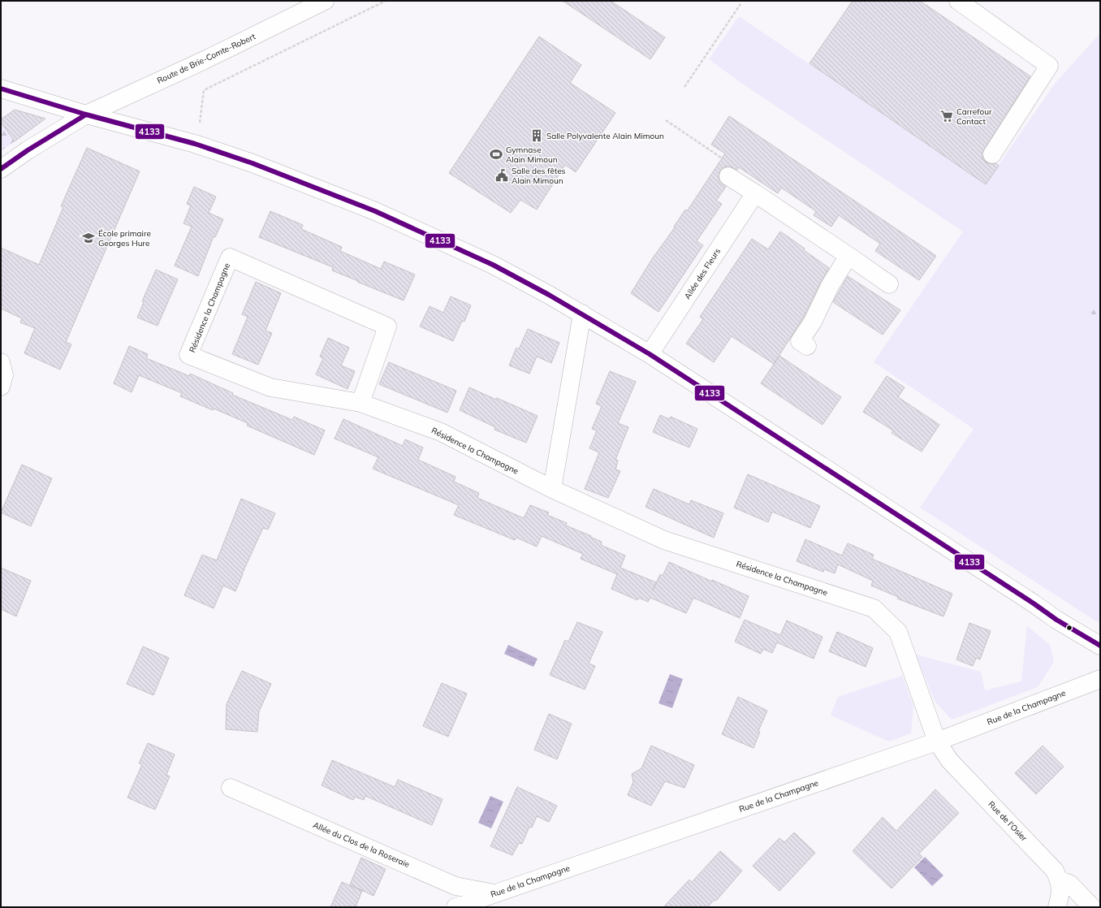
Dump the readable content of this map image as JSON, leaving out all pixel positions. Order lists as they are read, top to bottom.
{
  "streets": {
    "street": [
      "Route de Brie-Comte-Robert",
      "Allée des Fleurs",
      "Résidence la Champagne",
      "Rue de la Champagne",
      "Rue de l'Osier",
      "Allée du Clos de la Roseraie"
    ]
  },
  "crossings": [
    ["Résidence la Champagne", "Rue de la Champagne"],
    ["Résidence la Champagne", "Rue de l'Osier"],
    ["Rue de la Champagne", "Rue de l'Osier"],
    ["Rue de la Champagne", "Allée du Clos de la Roseraie"]
  ],
  "places": {
    "supermarket": ["Carrefour Contact"],
    "building": ["Salle Polyvalente Alain Mimoun"],
    "sports": ["Gymnase Alain Mimoun"],
    "public building": ["Salle des fêtes Alain Mimoun"],
    "school or university": ["École primaire Georges Hure"]
  },
  "lines": ["transit line 4133"]
}
